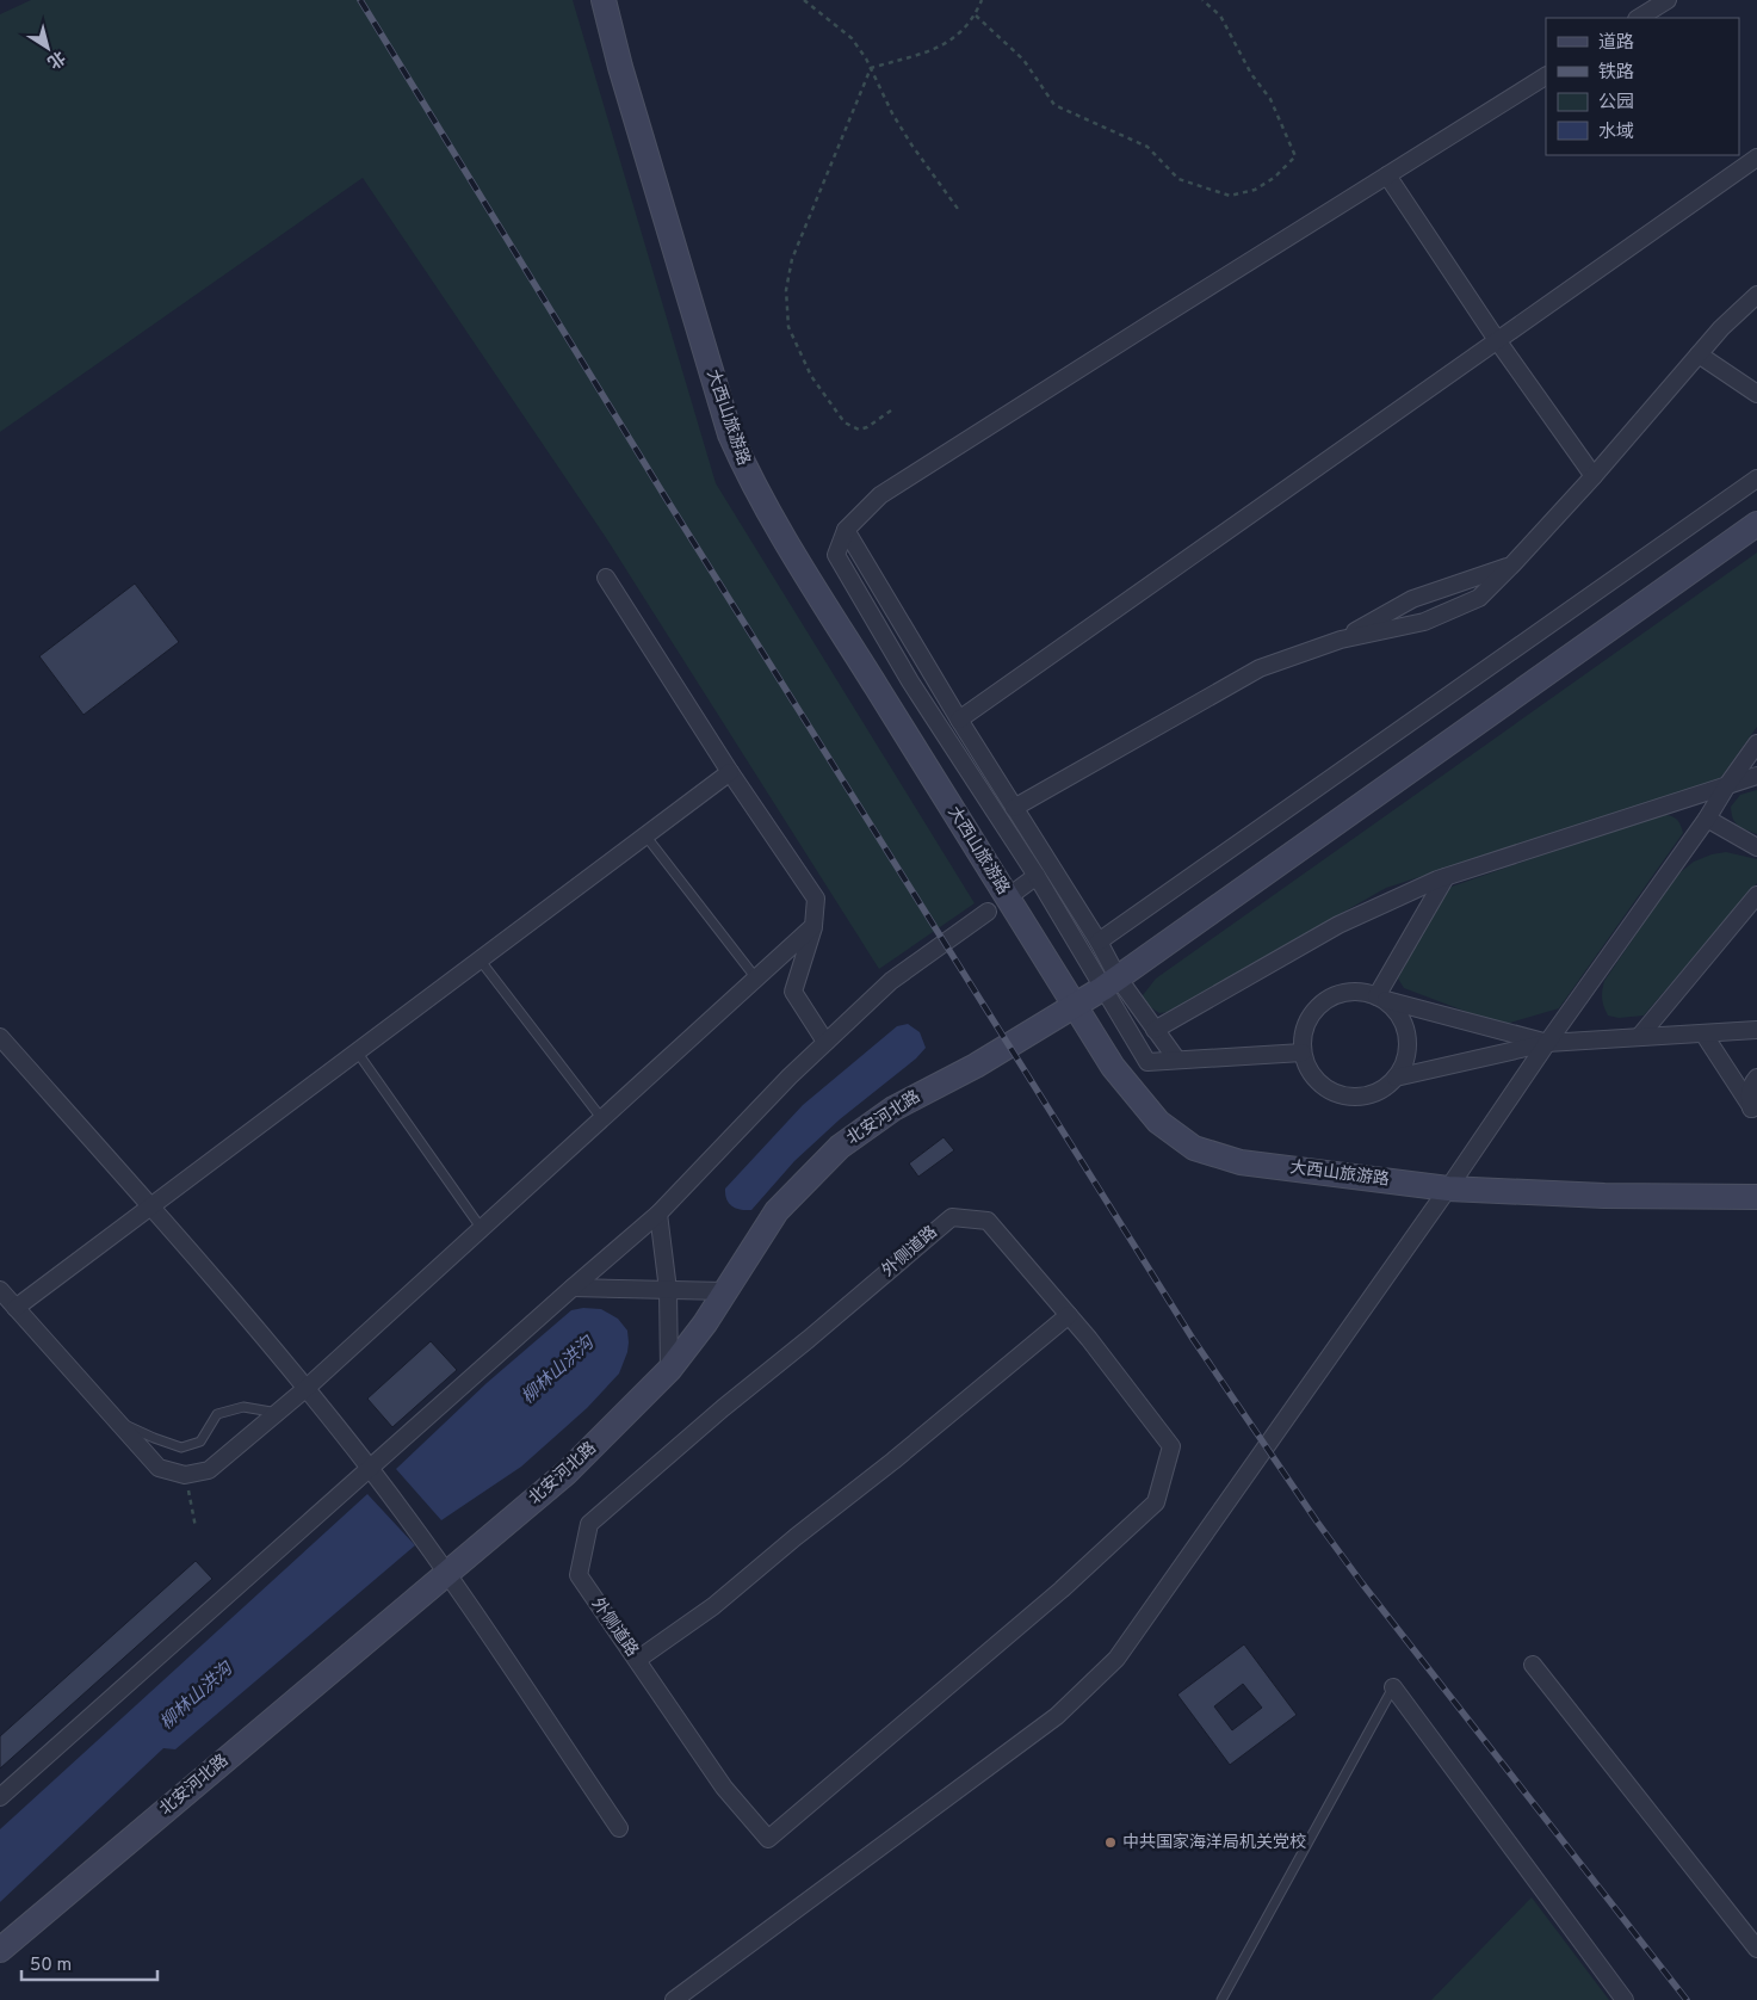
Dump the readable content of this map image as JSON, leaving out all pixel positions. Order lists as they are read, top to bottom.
{
  "streets": {
    "street": ["大西山旅游路", "北安河北路", "外侧道路"]
  },
  "crossings": [
    ["大西山旅游路", "北安河北路"]
  ],
  "water": ["柳林山洪沟"],
  "places": ["中共国家海洋局机关党校"],
  "legend": [
    "道路",
    "铁路",
    "公园",
    "水域"
  ],
  "scale_bar": "50 m",
  "north": "bottom right"
}
